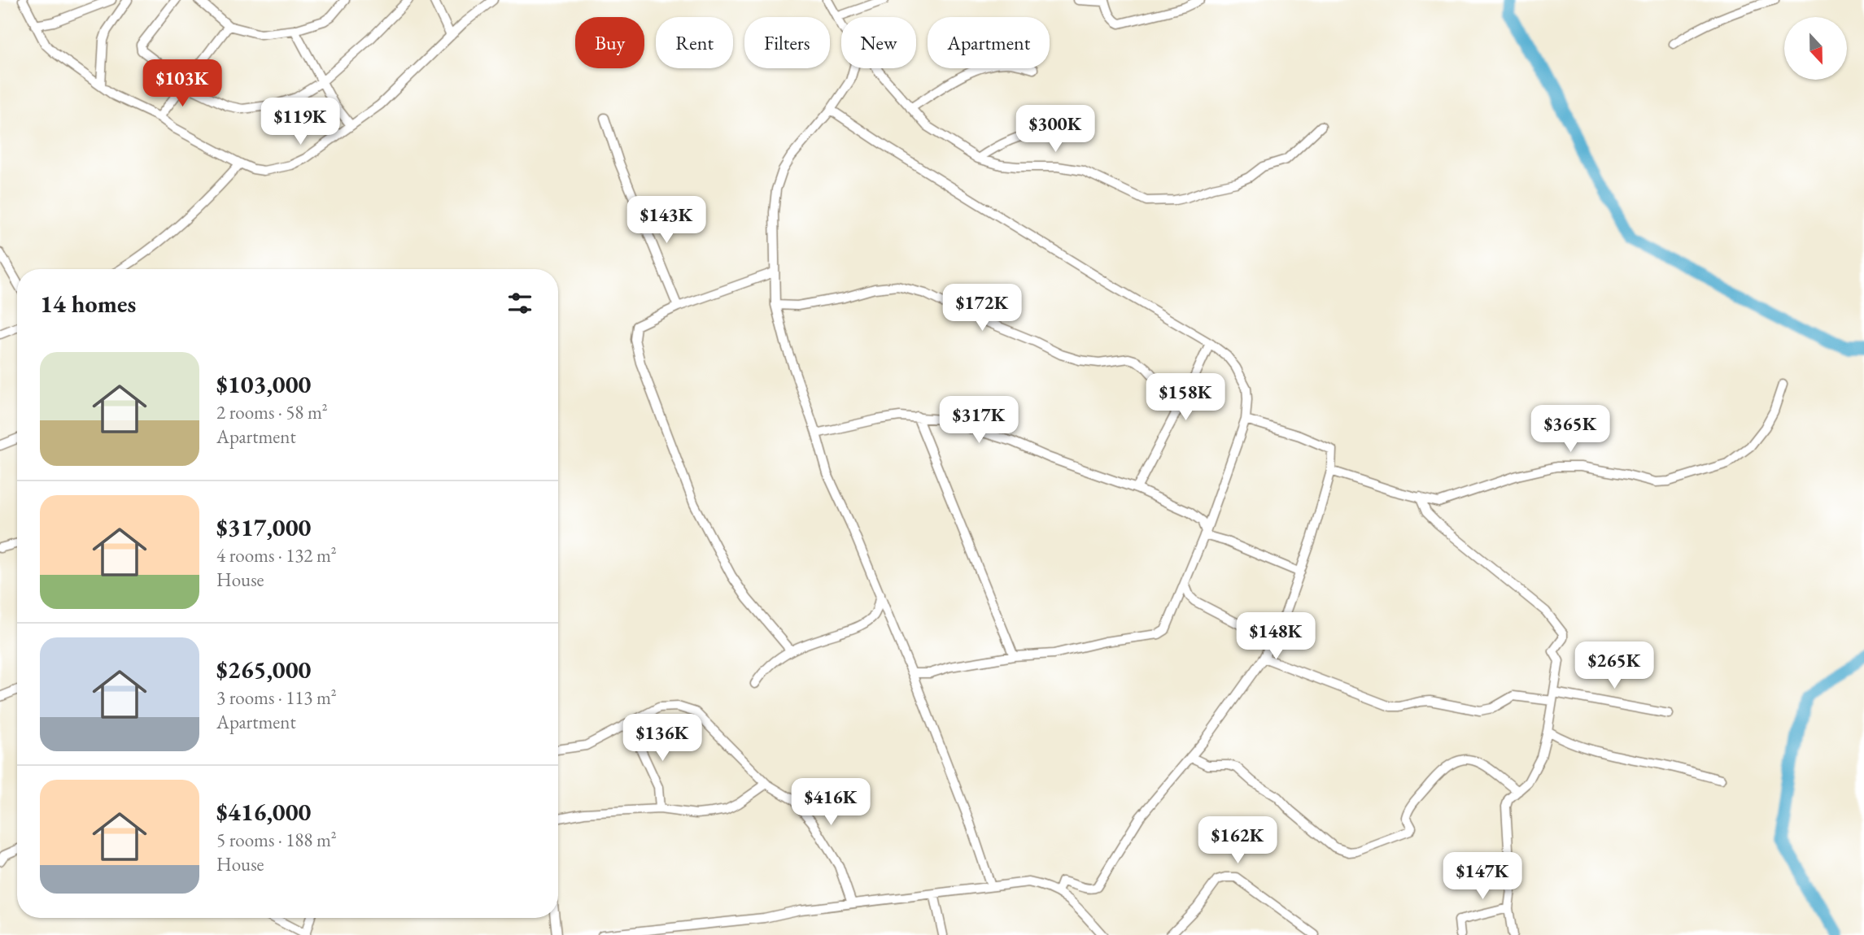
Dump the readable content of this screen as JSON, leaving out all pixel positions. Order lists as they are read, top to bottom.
{
  "north": "bottom",
  "page": {
    "chip": [
      "Buy",
      "Rent",
      "Filters",
      "New",
      "Apartment"
    ],
    "price": [
      "$103K",
      "$119K",
      "$300K",
      "$143K",
      "$172K",
      "$158K",
      "$317K",
      "$365K",
      "$148K",
      "$265K",
      "$136K",
      "$416K",
      "$162K",
      "$147K"
    ],
    "heading": "14 homes",
    "list": [
      {
        "name": "$103,000",
        "note": "2 rooms · 58 m² · Apartment"
      },
      {
        "name": "$317,000",
        "note": "4 rooms · 132 m² · House"
      },
      {
        "name": "$265,000",
        "note": "3 rooms · 113 m² · Apartment"
      },
      {
        "name": "$416,000",
        "note": "5 rooms · 188 m² · House"
      }
    ]
  }
}
